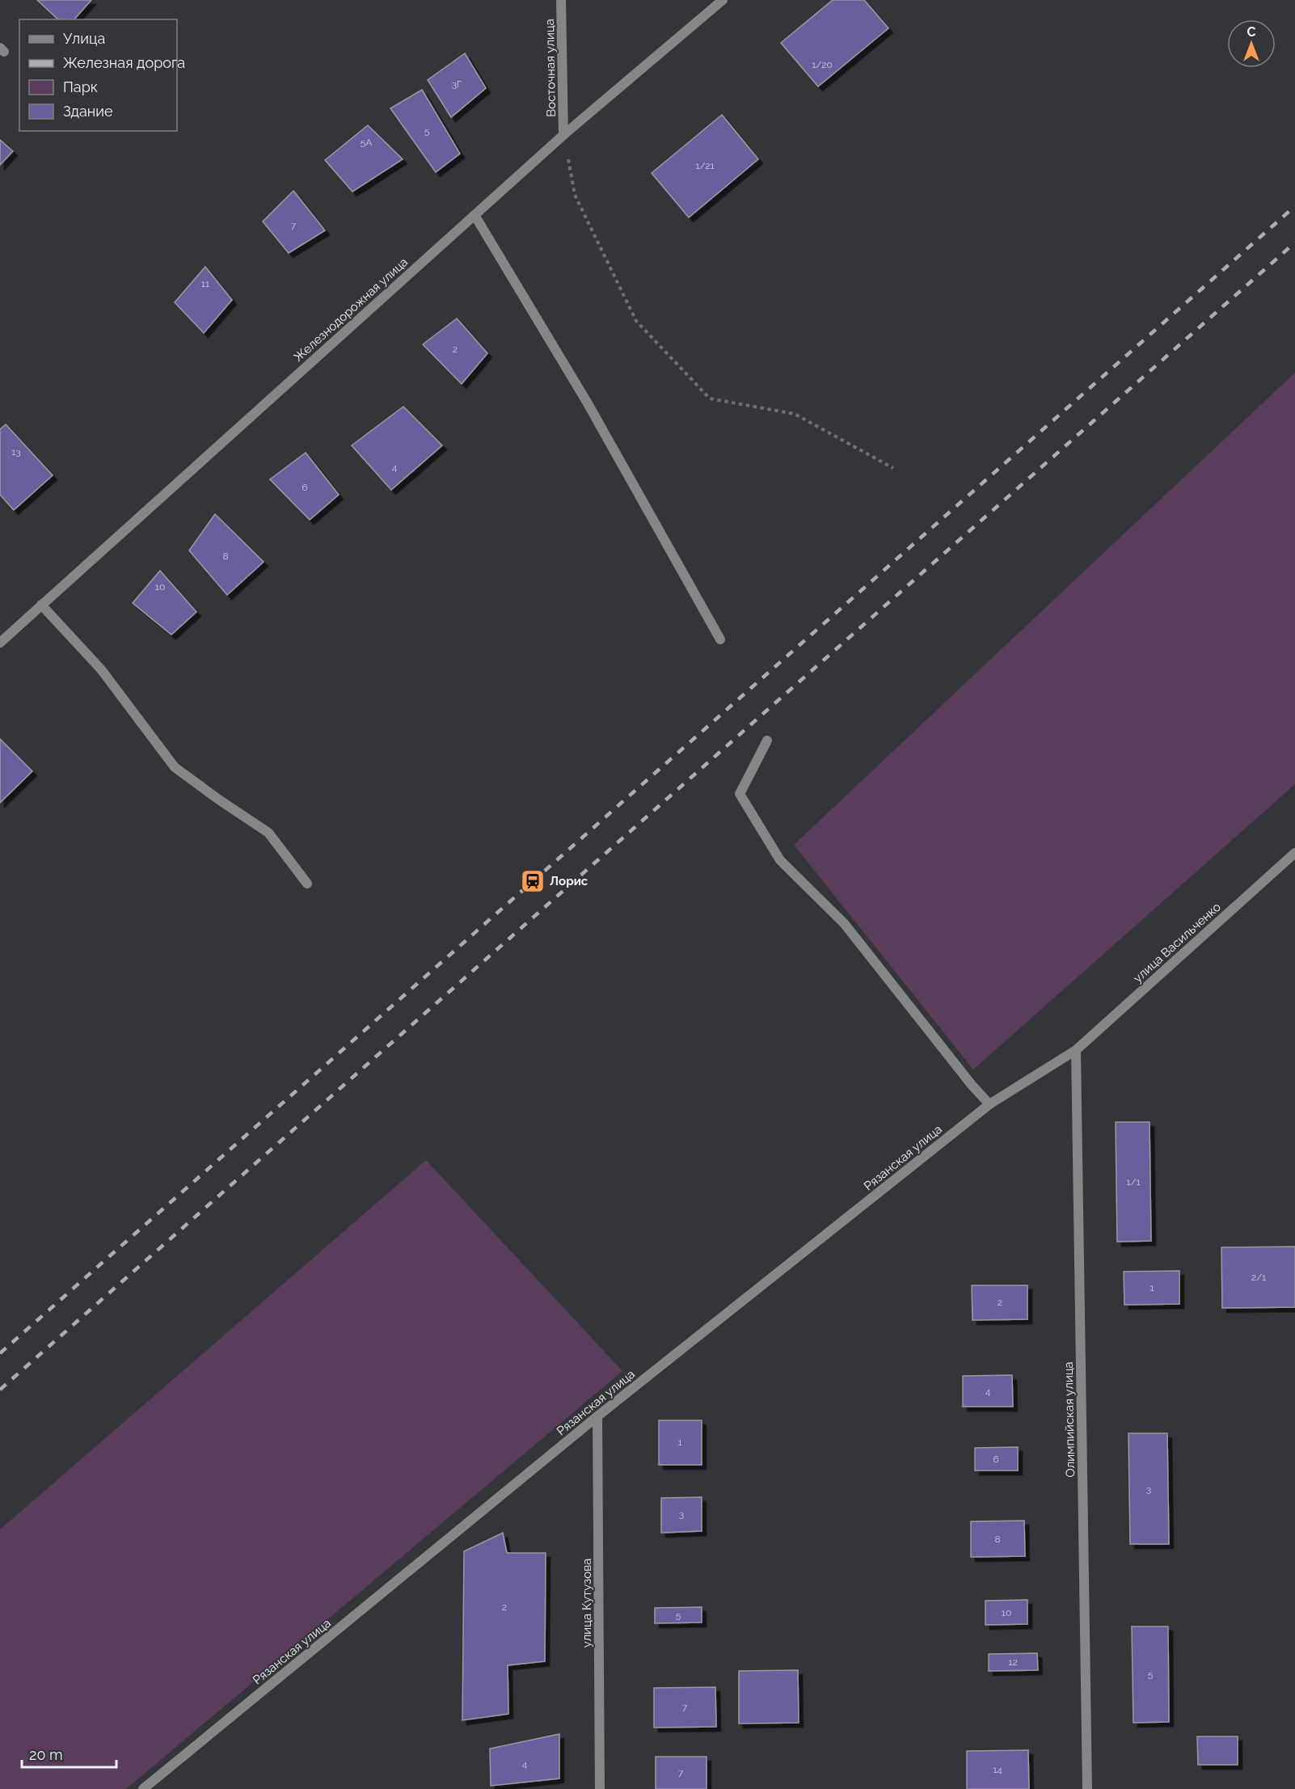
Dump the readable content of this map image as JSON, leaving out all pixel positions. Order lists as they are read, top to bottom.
{
  "streets": {
    "street": [
      "Восточная улица",
      "Железнодорожная улица",
      "улица Васильченко",
      "Рязанская улица",
      "Олимпийская улица",
      "улица Кутузова"
    ]
  },
  "crossings": [
    ["Восточная улица", "Железнодорожная улица"],
    ["улица Васильченко", "Рязанская улица"],
    ["улица Васильченко", "Олимпийская улица"],
    ["Рязанская улица", "Олимпийская улица"],
    ["Рязанская улица", "улица Кутузова"]
  ],
  "places": {
    "station": ["Лорис"]
  },
  "house_numbers": [
    "1/20",
    "3Г",
    "5",
    "5А",
    "1/21",
    "7",
    "11",
    "2",
    "13",
    "4",
    "6",
    "8",
    "10",
    "1/1",
    "2/1",
    "1",
    "2",
    "4",
    "1",
    "6",
    "3",
    "3",
    "8",
    "2",
    "10",
    "5",
    "12",
    "5",
    "7",
    "4",
    "14",
    "7"
  ],
  "legend": [
    "Улица",
    "Железная дорога",
    "Парк",
    "Здание"
  ],
  "scale_bar": "20 m",
  "north": "top"
}
